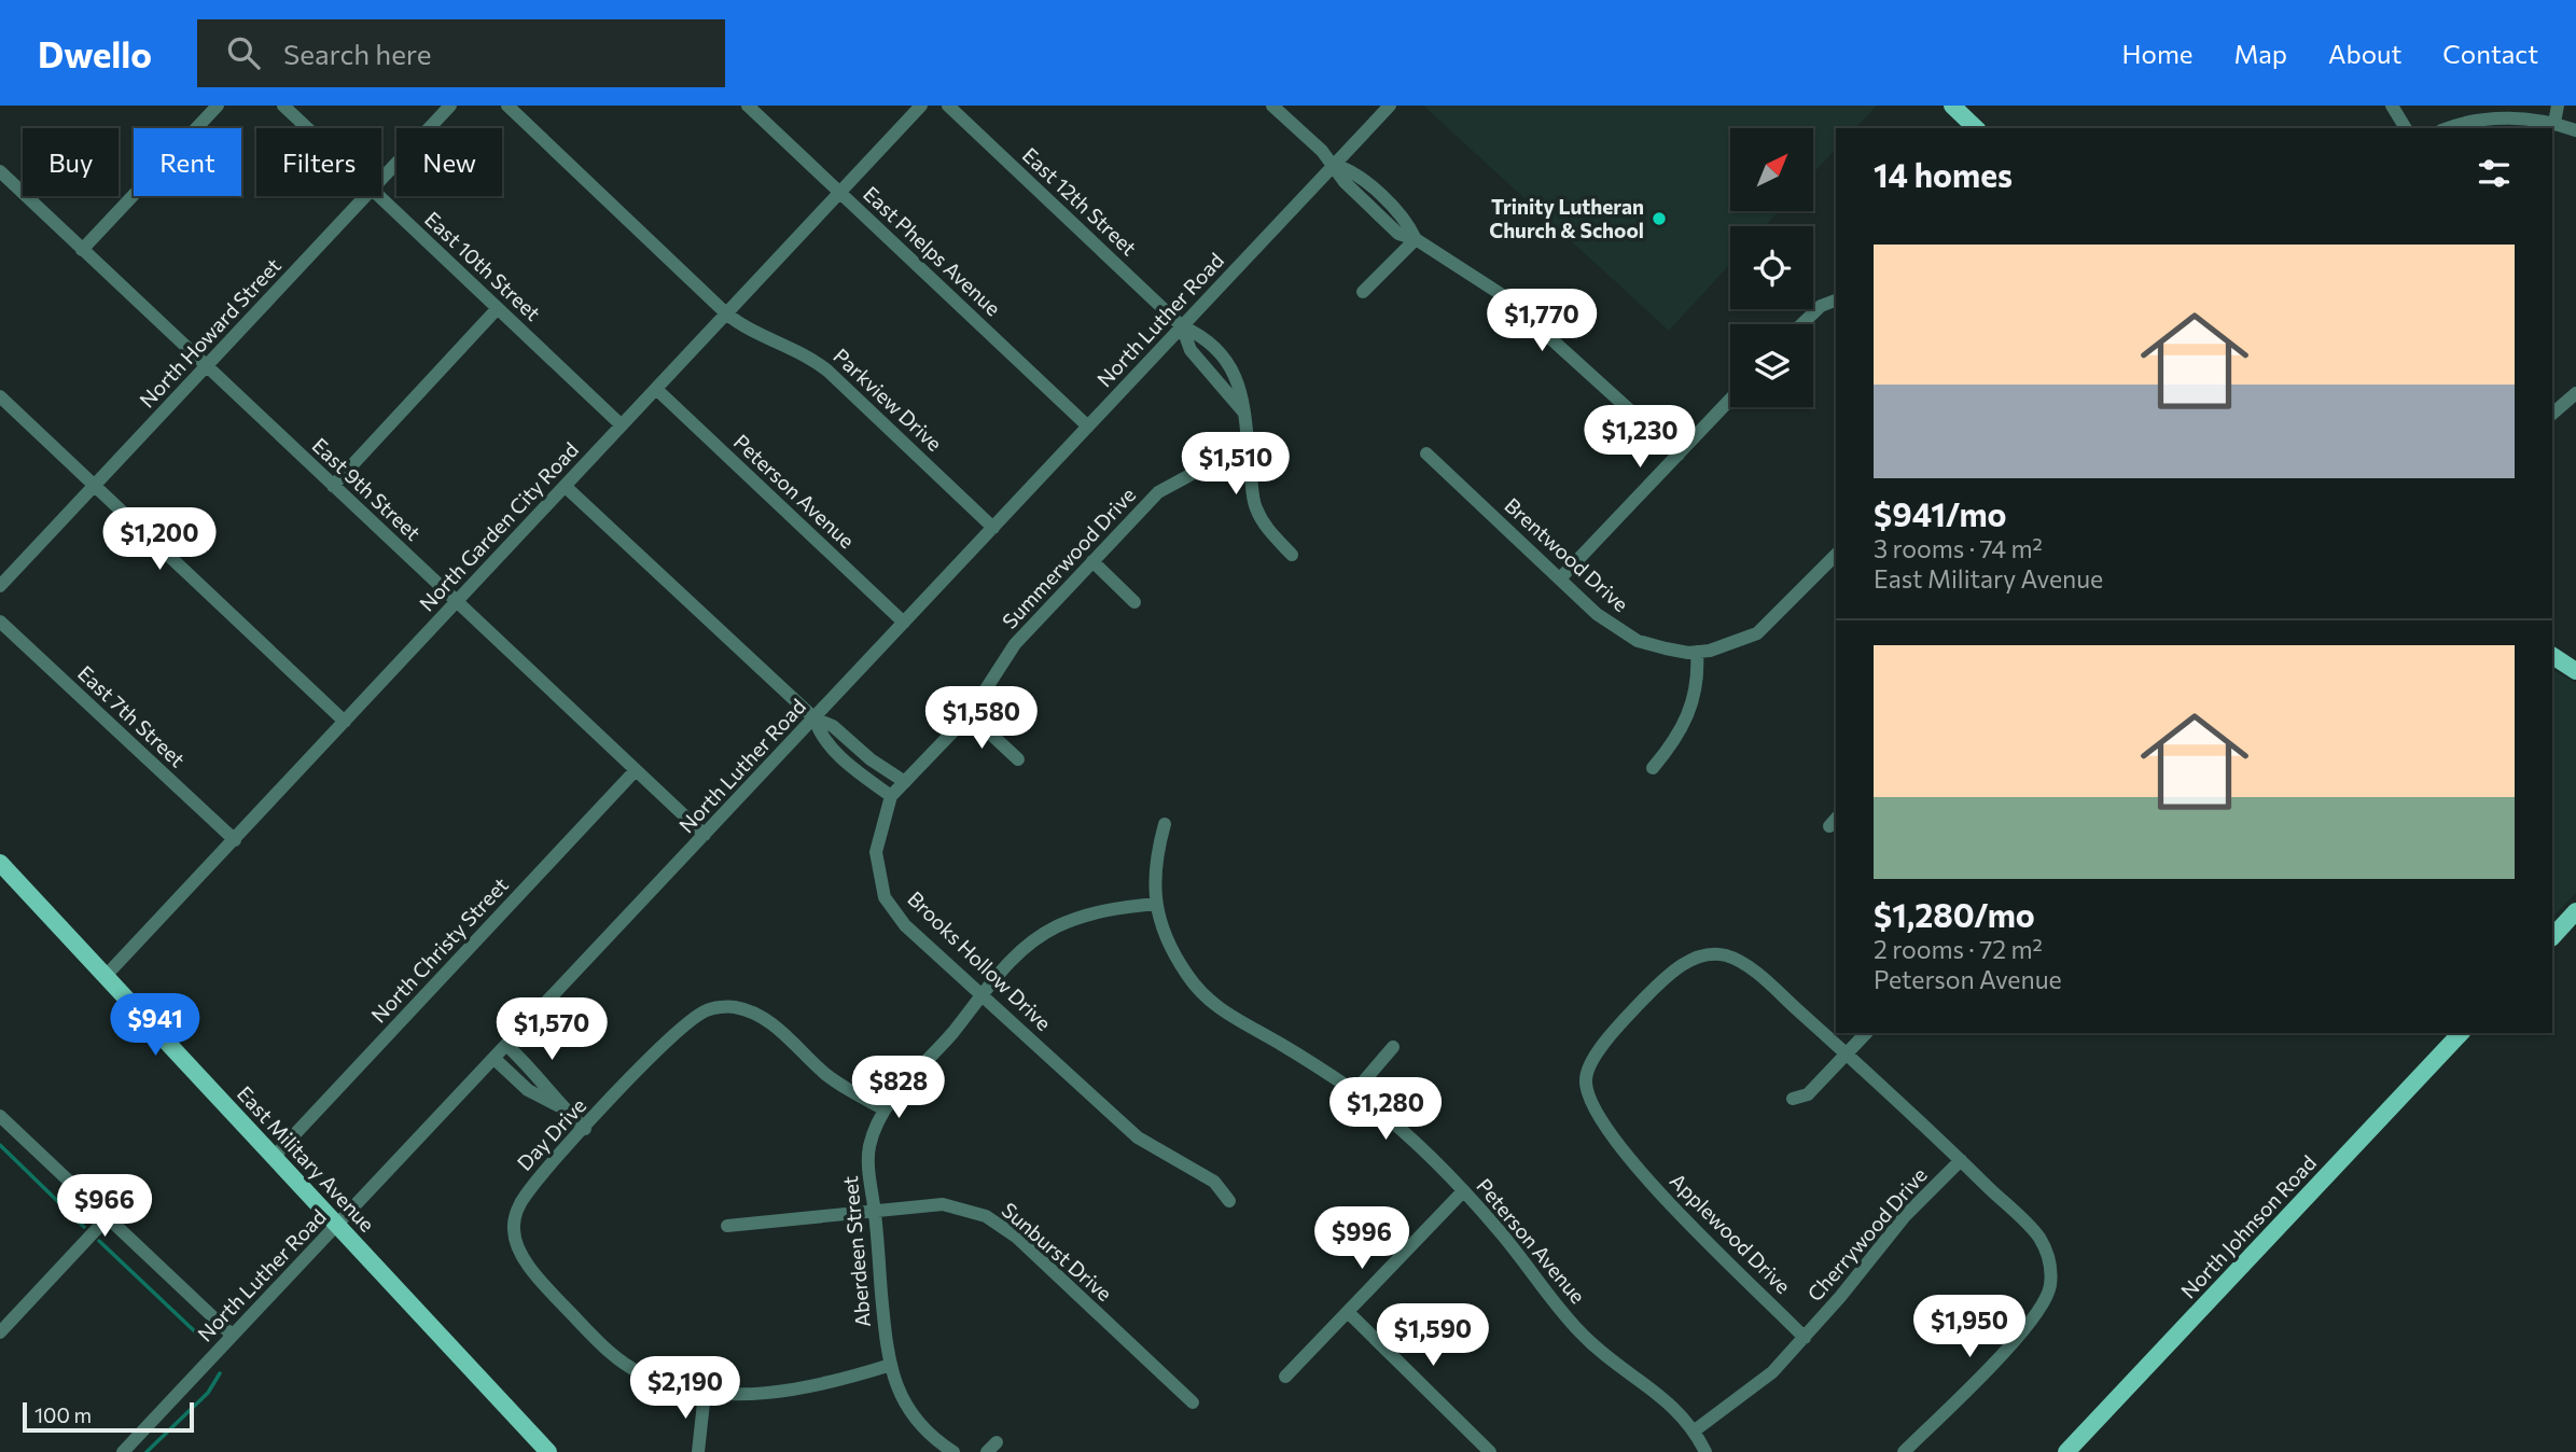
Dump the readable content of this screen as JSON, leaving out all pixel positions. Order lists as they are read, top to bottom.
{
  "streets": {
    "main road": ["East Military Avenue", "North Johnson Road"],
    "street": [
      "East 12th Street",
      "East Phelps Avenue",
      "East 10th Street",
      "North Luther Road",
      "North Howard Street",
      "Parkview Drive",
      "East 9th Street",
      "Peterson Avenue",
      "North Garden City Road",
      "Brentwood Drive",
      "Summerwood Drive",
      "East 7th Street",
      "North Christy Street",
      "Brooks Hollow Drive",
      "Day Drive",
      "Applewood Drive",
      "Cherrywood Drive",
      "Aberdeen Street",
      "Sunburst Drive"
    ]
  },
  "crossings": [
    ["East 12th Street", "North Luther Road"],
    ["East 12th Street", "Summerwood Drive"],
    ["East Phelps Avenue", "North Luther Road"],
    ["East Phelps Avenue", "North Garden City Road"],
    ["East 10th Street", "North Garden City Road"],
    ["North Luther Road", "Parkview Drive"],
    ["North Luther Road", "East 9th Street"],
    ["North Luther Road", "Peterson Avenue"],
    ["North Luther Road", "East Military Avenue"],
    ["North Howard Street", "East 9th Street"],
    ["Parkview Drive", "North Garden City Road"],
    ["East 9th Street", "North Garden City Road"],
    ["East 9th Street", "North Christy Street"],
    ["Peterson Avenue", "North Garden City Road"],
    ["Peterson Avenue", "Cherrywood Drive"],
    ["Peterson Avenue", "Aberdeen Street"],
    ["North Garden City Road", "East 7th Street"],
    ["North Garden City Road", "East Military Avenue"],
    ["Summerwood Drive", "Brooks Hollow Drive"],
    ["North Christy Street", "East Military Avenue"],
    ["Brooks Hollow Drive", "Aberdeen Street"],
    ["Day Drive", "Aberdeen Street"],
    ["Applewood Drive", "Cherrywood Drive"],
    ["Aberdeen Street", "Sunburst Drive"]
  ],
  "places": ["Trinity Lutheran Church & School"],
  "scale_bar": "100 m",
  "north": "top right",
  "page": {
    "header": "Dwello",
    "search": "Search here",
    "nav": [
      "Home",
      "Map",
      "About",
      "Contact"
    ],
    "chip": [
      "Buy",
      "Rent",
      "Filters",
      "New"
    ],
    "heading": "14 homes",
    "list": [
      {
        "name": "$941/mo",
        "note": "3 rooms · 74 m² · East Military Avenue"
      },
      {
        "name": "$1,280/mo",
        "note": "2 rooms · 72 m² · Peterson Avenue"
      }
    ],
    "price": [
      "$1,770",
      "$1,230",
      "$1,510",
      "$1,200",
      "$1,580",
      "$941",
      "$1,570",
      "$828",
      "$1,280",
      "$966",
      "$996",
      "$1,950",
      "$1,590",
      "$2,190"
    ],
    "scale": "100 m"
  }
}
